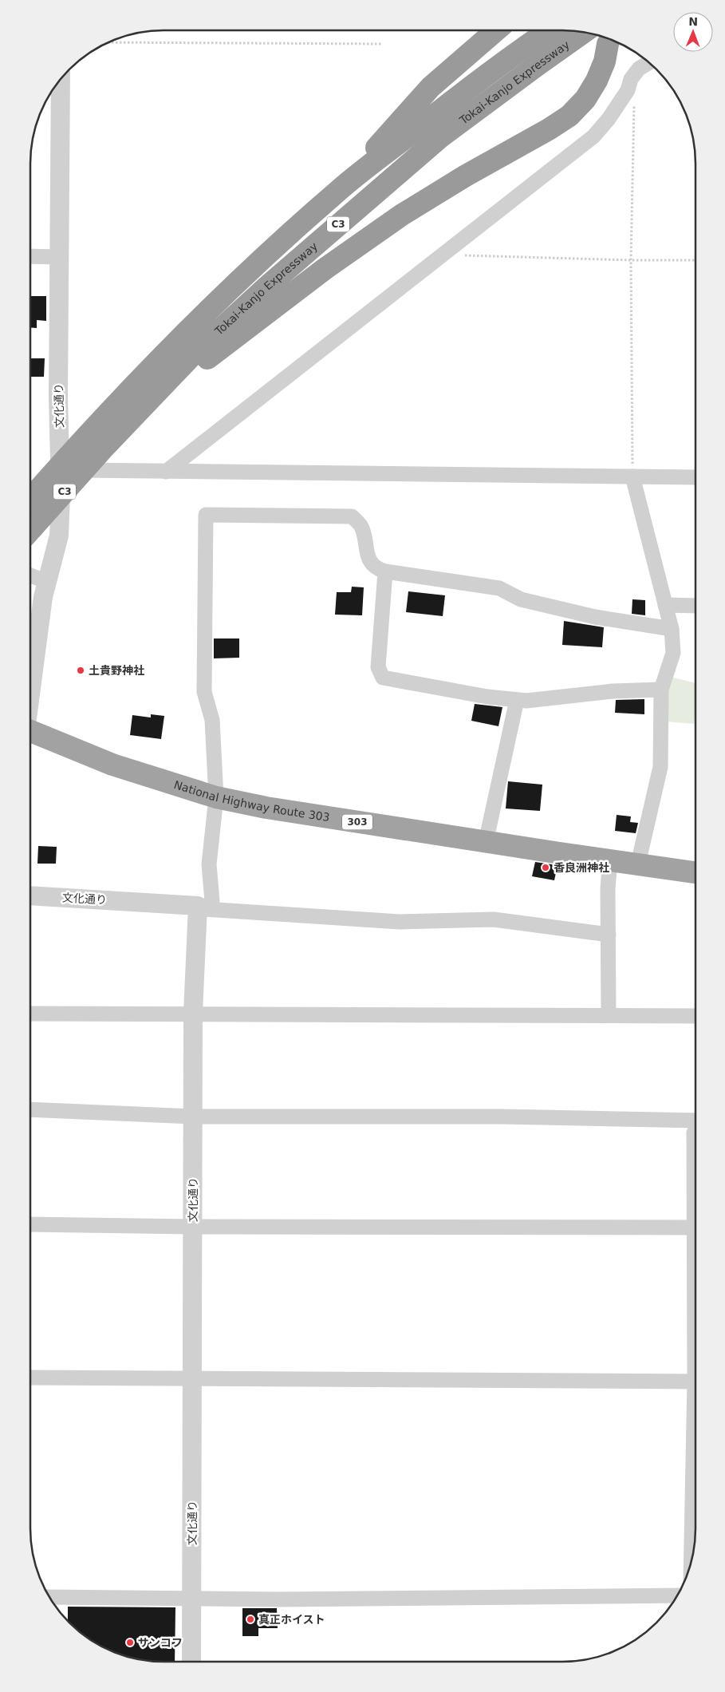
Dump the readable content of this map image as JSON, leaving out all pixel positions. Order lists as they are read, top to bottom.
{
  "streets": {
    "highway": [
      "Tokai-Kanjo Expressway",
      "C3",
      "National Highway Route 303",
      "303"
    ],
    "street": ["文化通り"]
  },
  "places": [
    "土貴野神社",
    "香良洲神社",
    "真正ホイスト",
    "サンコフ"
  ],
  "north": "top"
}
